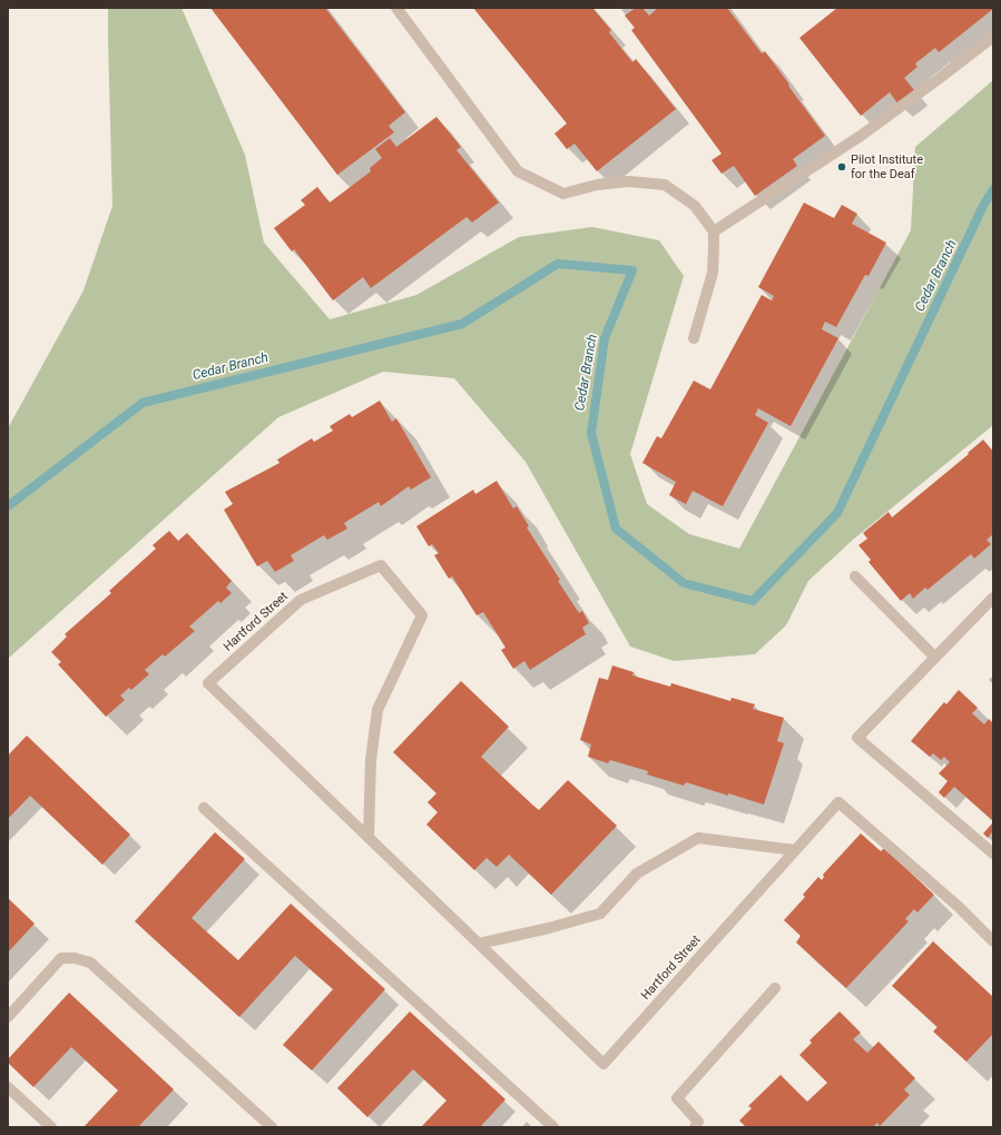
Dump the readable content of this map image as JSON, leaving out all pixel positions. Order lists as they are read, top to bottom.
{
  "streets": {
    "lane": ["Hartford Street"]
  },
  "water": ["Cedar Branch"],
  "places": ["Pilot Institute for the Deaf"]
}
